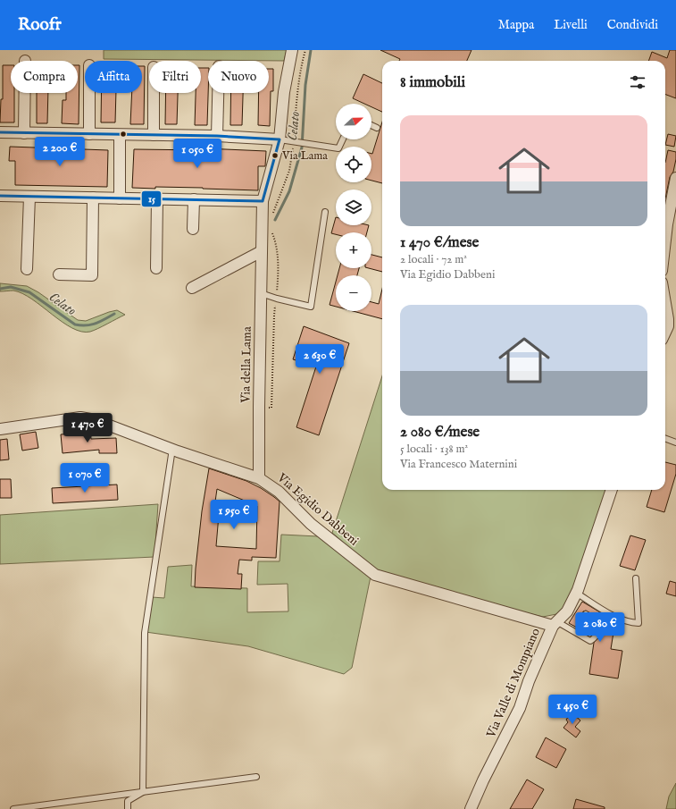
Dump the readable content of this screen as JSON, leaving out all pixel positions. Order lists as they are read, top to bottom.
{
  "streets": {
    "street": ["Via della Lama", "Via Egidio Dabbeni", "Via Valle di Mompiano"]
  },
  "crossings": [
    ["Via della Lama", "Via Egidio Dabbeni"],
    ["Via Egidio Dabbeni", "Via Valle di Mompiano"]
  ],
  "water": ["Celato"],
  "places": ["Via Lama"],
  "lines": ["transit line 15"],
  "north": "right",
  "page": {
    "header": "Roofr",
    "nav": ["Mappa", "Livelli", "Condividi"],
    "chip": [
      "Compra",
      "Affitta",
      "Filtri",
      "Nuovo"
    ],
    "heading": "8 immobili",
    "map_buttons": ["+", "−"],
    "list": [
      {
        "name": "1 470 €/mese",
        "note": "2 locali · 72 m² · Via Egidio Dabbeni"
      },
      {
        "name": "2 080 €/mese",
        "note": "5 locali · 138 m² · Via Francesco Maternini"
      }
    ],
    "price": [
      "2 200 €",
      "1 050 €",
      "2 630 €",
      "1 470 €",
      "1 070 €",
      "1 950 €",
      "2 080 €",
      "1 450 €"
    ]
  }
}
